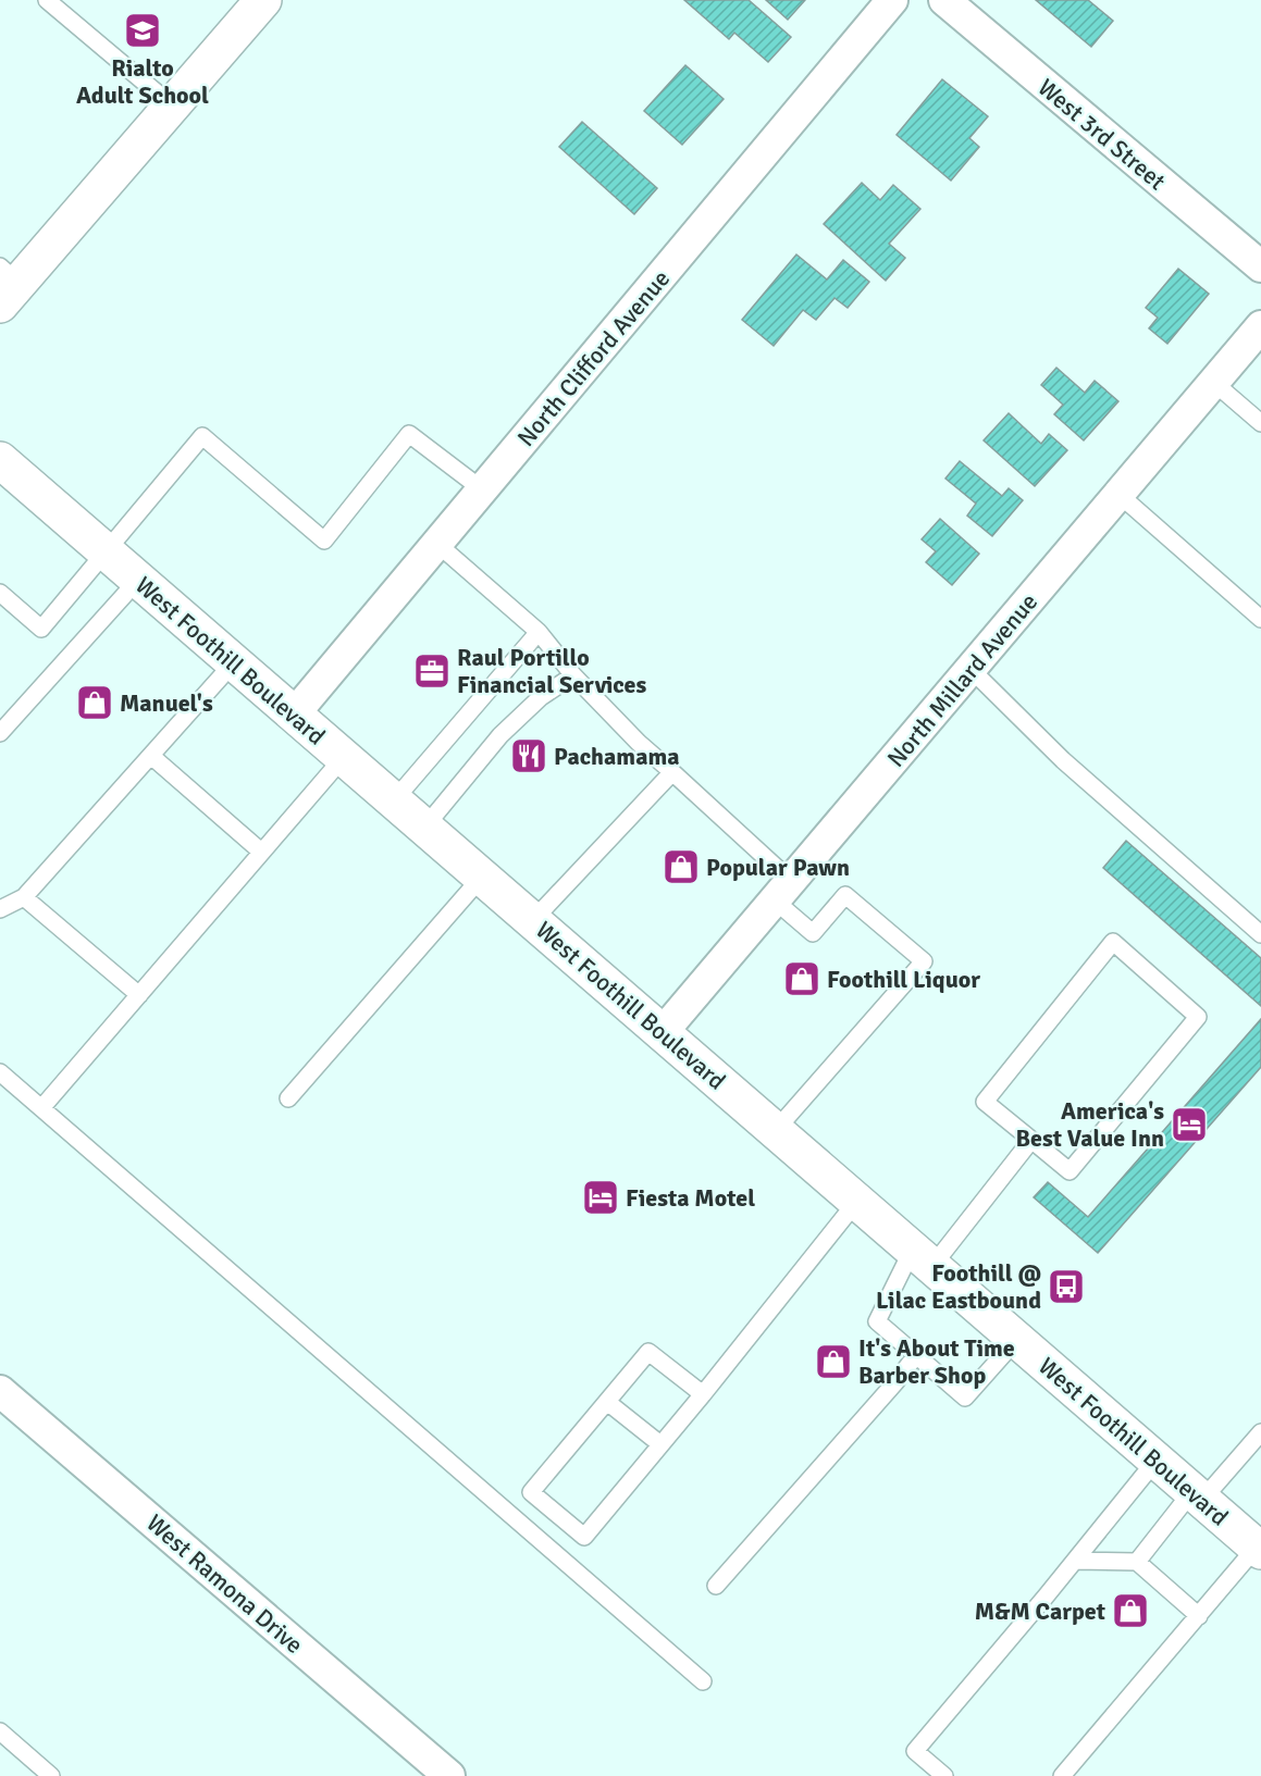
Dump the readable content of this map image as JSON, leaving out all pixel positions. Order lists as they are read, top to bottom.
{
  "streets": {
    "main road": ["West Foothill Boulevard"],
    "street": [
      "West 3rd Street",
      "North Clifford Avenue",
      "North Millard Avenue",
      "West Ramona Drive"
    ]
  },
  "crossings": [
    ["North Clifford Avenue", "West Foothill Boulevard"],
    ["West Foothill Boulevard", "North Millard Avenue"]
  ],
  "places": {
    "school or university": ["Rialto Adult School"],
    "office": ["Raul Portillo Financial Services"],
    "shop": [
      "Manuel's",
      "Popular Pawn",
      "Foothill Liquor",
      "It's About Time Barber Shop",
      "M&M Carpet"
    ],
    "restaurant": ["Pachamama"],
    "hotel": ["America's Best Value Inn", "Fiesta Motel"],
    "bus stop": ["Foothill @ Lilac Eastbound"]
  }
}
